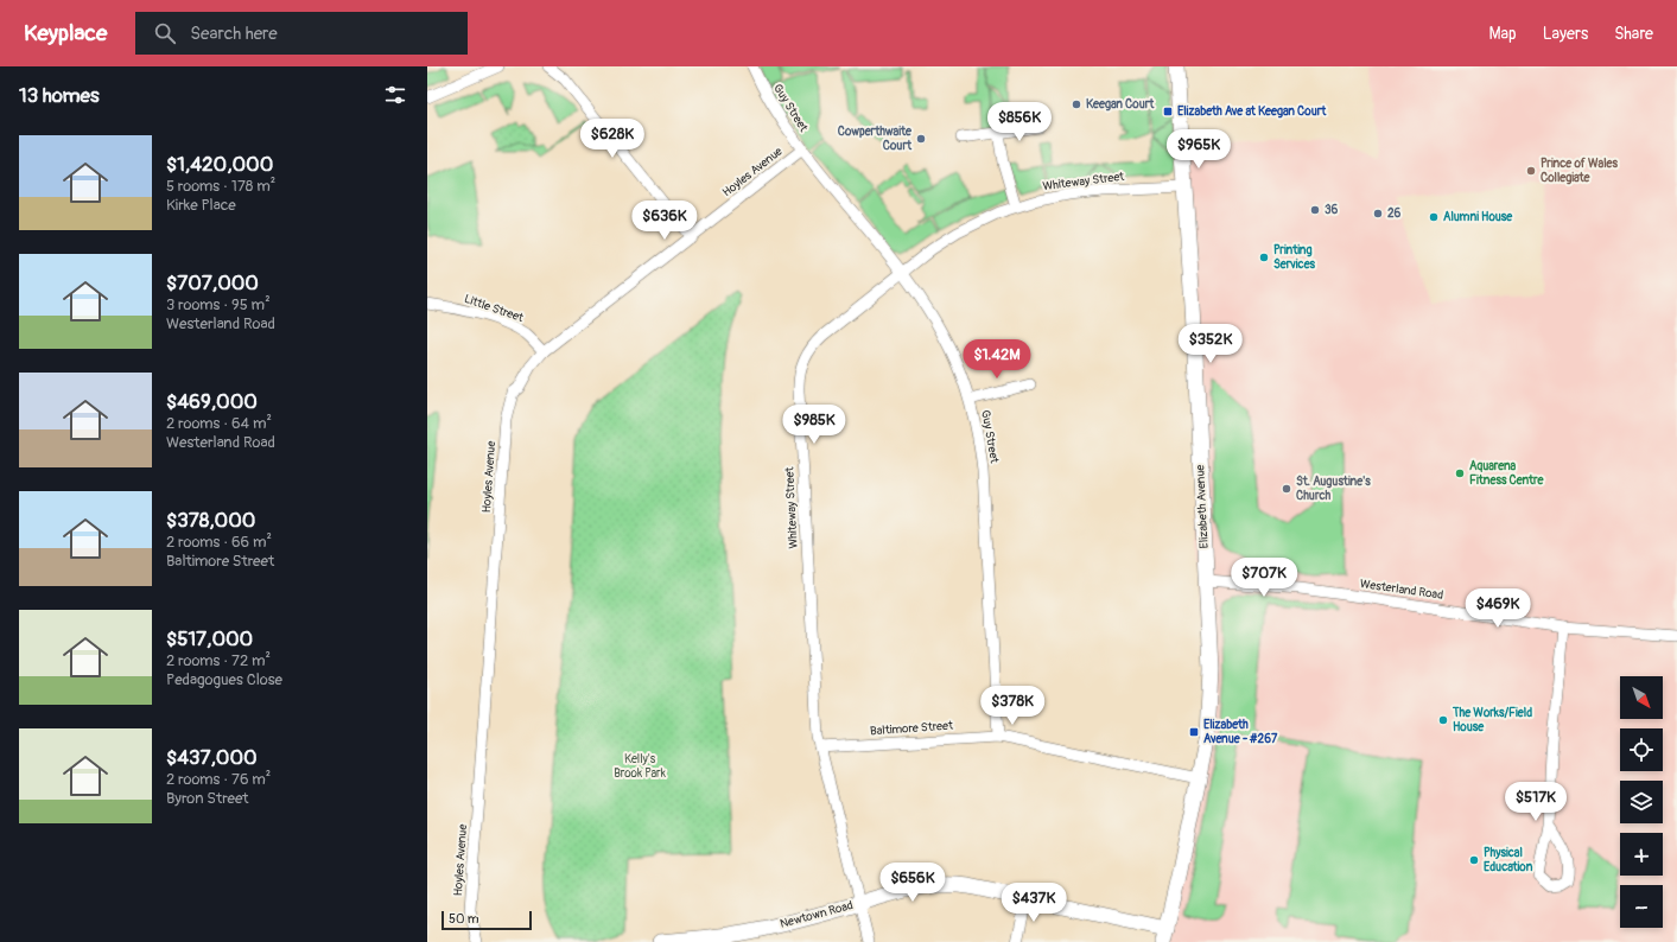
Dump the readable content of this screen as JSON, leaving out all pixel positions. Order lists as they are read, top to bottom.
{
  "streets": {
    "main road": ["Elizabeth Avenue", "Newtown Road"],
    "street": [
      "Guy Street",
      "Hoyles Avenue",
      "Whiteway Street",
      "Little Street",
      "Westerland Road",
      "Baltimore Street"
    ]
  },
  "crossings": [
    ["Guy Street", "Hoyles Avenue"],
    ["Guy Street", "Whiteway Street"],
    ["Guy Street", "Baltimore Street"],
    ["Hoyles Avenue", "Little Street"],
    ["Whiteway Street", "Elizabeth Avenue"],
    ["Whiteway Street", "Baltimore Street"],
    ["Whiteway Street", "Newtown Road"],
    ["Elizabeth Avenue", "Westerland Road"],
    ["Elizabeth Avenue", "Baltimore Street"],
    ["Elizabeth Avenue", "Newtown Road"]
  ],
  "parks": ["Kelly's Brook Park"],
  "places": {
    "other": [
      "Keegan Court",
      "Cowperthwaite Court",
      "Prince of Wales Collegiate",
      "36",
      "26",
      "Alumni House",
      "Printing Services",
      "Aquarena Fitness Centre",
      "St. Augustine's Church",
      "The Works/Field House",
      "Physical Education"
    ],
    "transit": ["Elizabeth Ave at Keegan Court", "Elizabeth Avenue - #267"]
  },
  "scale_bar": "50 m",
  "north": "bottom right",
  "page": {
    "header": "Keyplace",
    "search": "Search here",
    "nav": ["Map", "Layers", "Share"],
    "heading": "13 homes",
    "price": [
      "$856K",
      "$628K",
      "$965K",
      "$636K",
      "$352K",
      "$1.42M",
      "$985K",
      "$707K",
      "$469K",
      "$378K",
      "$517K",
      "$656K",
      "$437K"
    ],
    "list": [
      {
        "name": "$1,420,000",
        "note": "5 rooms · 178 m² · Kirke Place"
      },
      {
        "name": "$707,000",
        "note": "3 rooms · 95 m² · Westerland Road"
      },
      {
        "name": "$469,000",
        "note": "2 rooms · 64 m² · Westerland Road"
      },
      {
        "name": "$378,000",
        "note": "2 rooms · 66 m² · Baltimore Street"
      },
      {
        "name": "$517,000",
        "note": "2 rooms · 72 m² · Pedagogues Close"
      },
      {
        "name": "$437,000",
        "note": "2 rooms · 76 m² · Byron Street"
      }
    ],
    "map_buttons": ["+", "−"],
    "scale": "50 m"
  }
}
